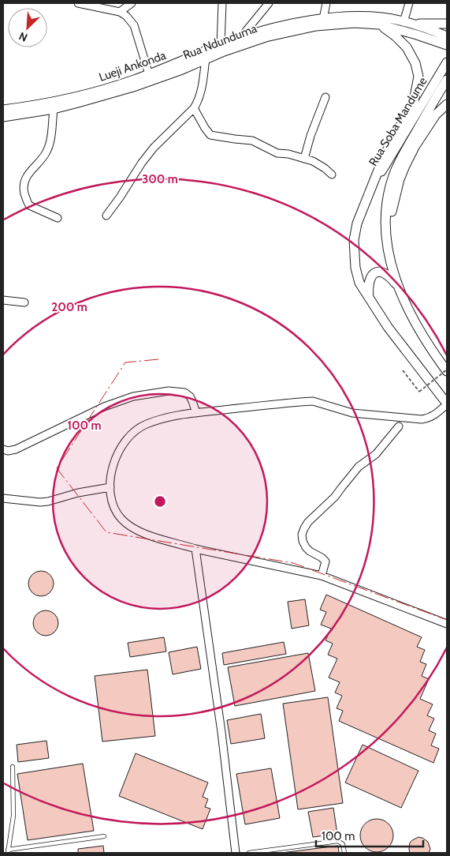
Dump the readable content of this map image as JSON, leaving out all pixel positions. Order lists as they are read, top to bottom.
{
  "streets": {
    "main road": ["Rua Ndunduma", "Lueji Ankonda", "Rua Soba Mandume"]
  },
  "crossings": [
    ["Rua Ndunduma", "Lueji Ankonda"]
  ],
  "scale_bar": "100 m",
  "north": "bottom left",
  "rings": ["300 m", "200 m", "100 m"]
}
